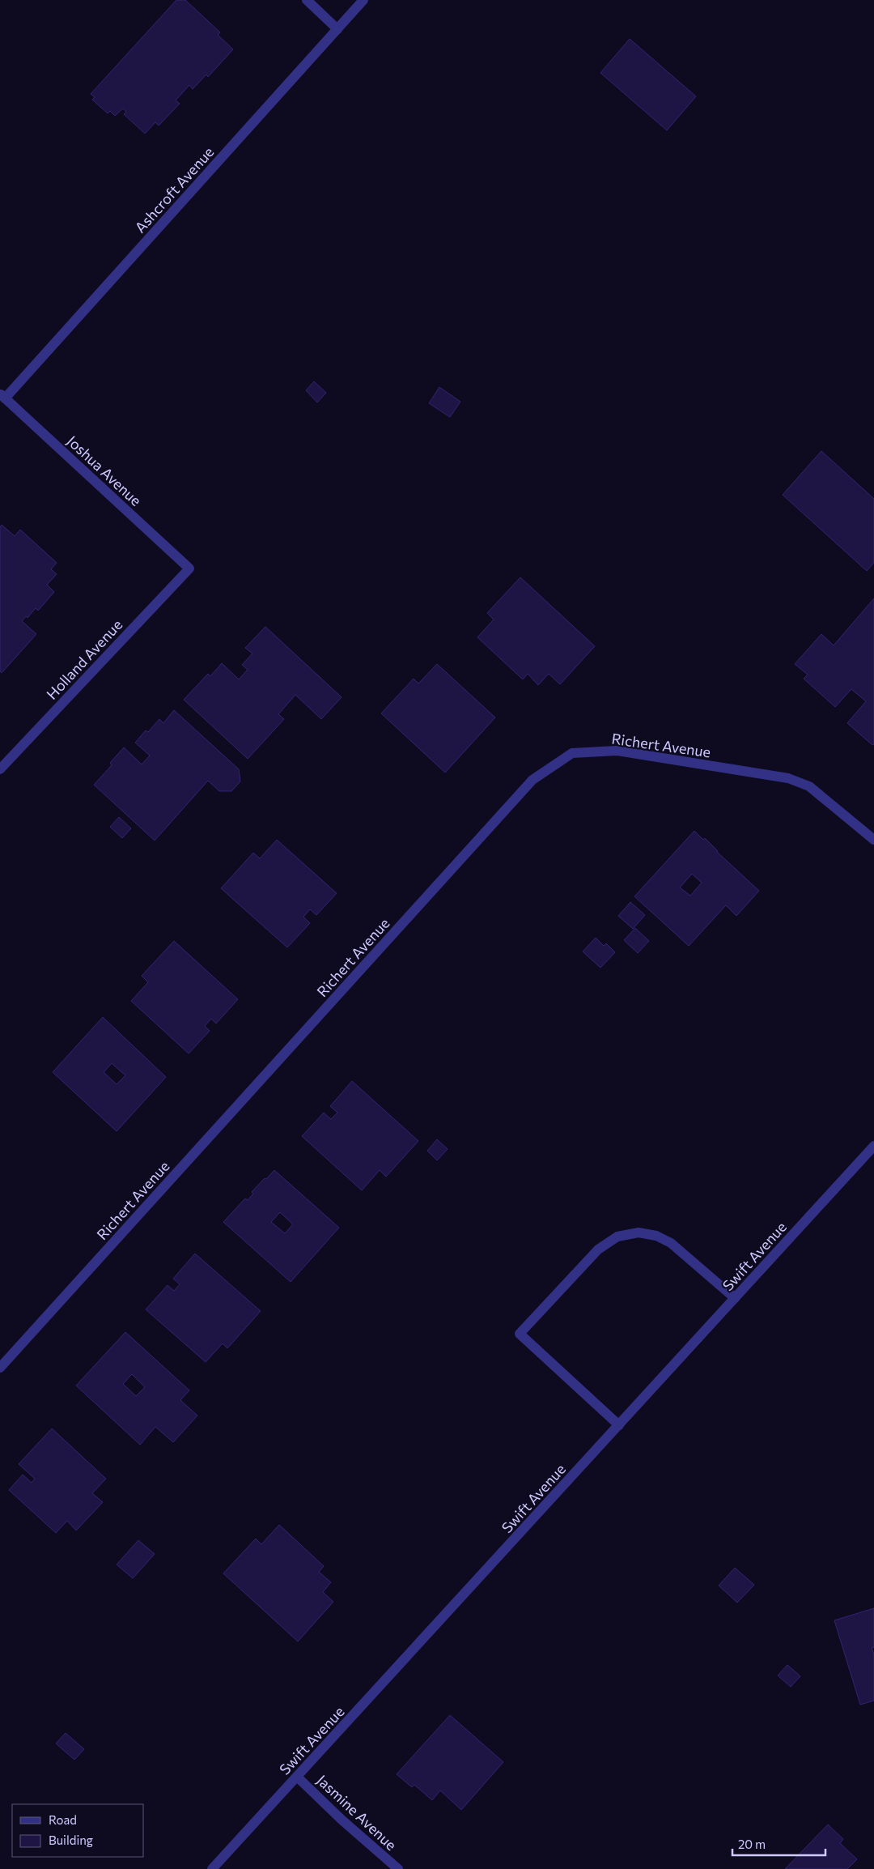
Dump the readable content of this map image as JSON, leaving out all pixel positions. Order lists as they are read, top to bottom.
{
  "streets": {
    "street": [
      "Ashcroft Avenue",
      "Joshua Avenue",
      "Holland Avenue",
      "Richert Avenue",
      "Swift Avenue",
      "Jasmine Avenue"
    ]
  },
  "crossings": [
    ["Ashcroft Avenue", "Joshua Avenue"],
    ["Joshua Avenue", "Holland Avenue"],
    ["Swift Avenue", "Jasmine Avenue"]
  ],
  "legend": ["Road", "Building"],
  "scale_bar": "20 m"
}
